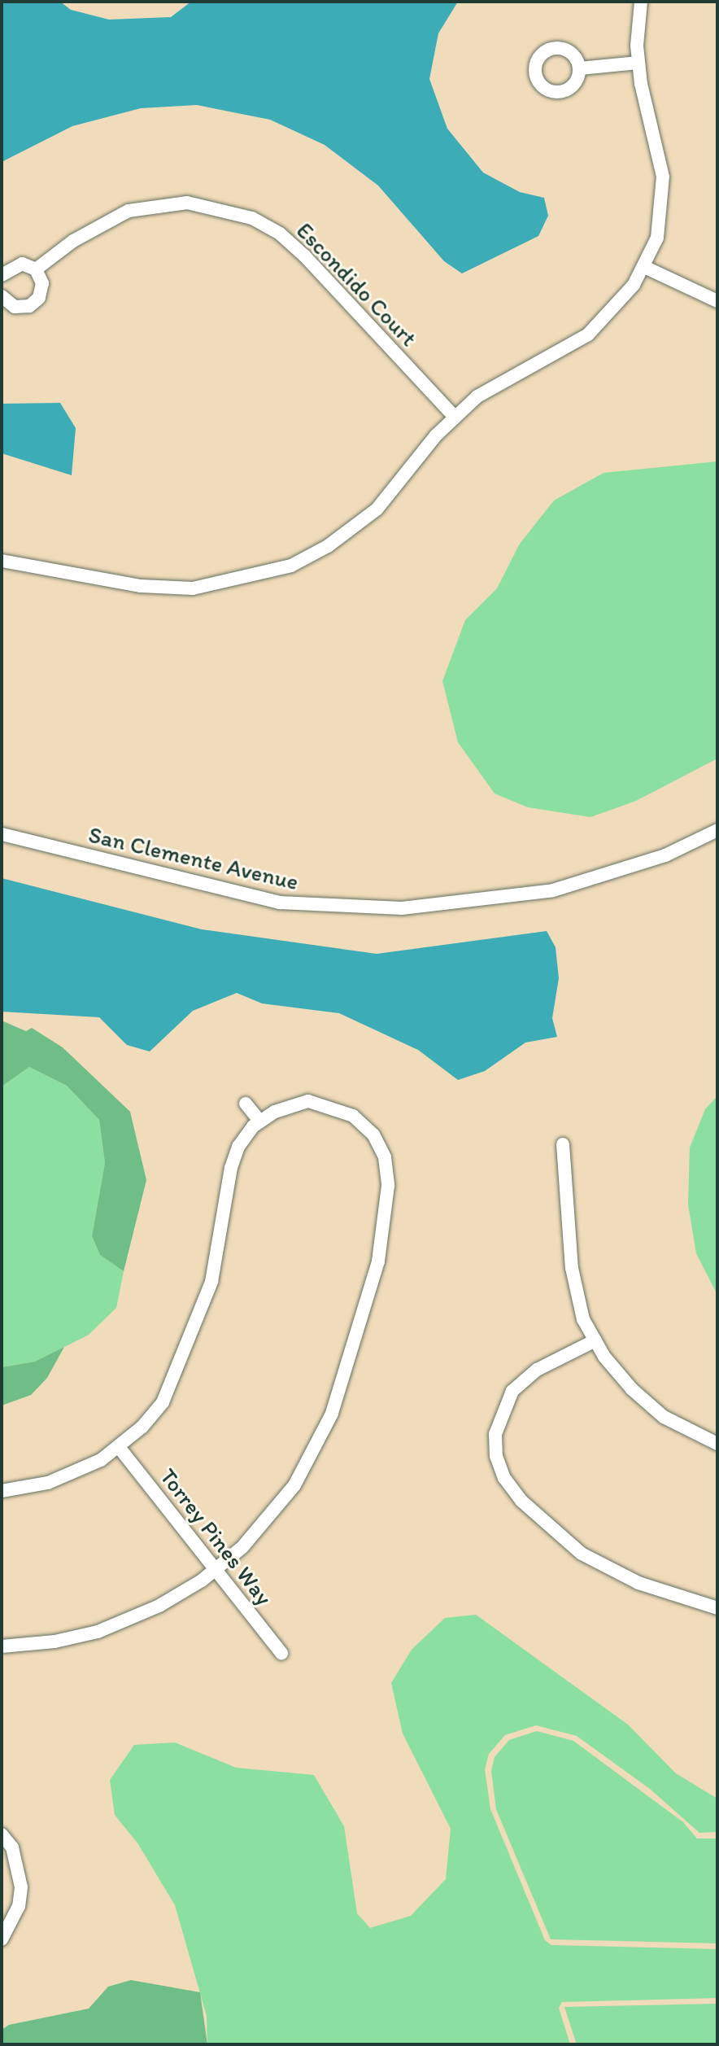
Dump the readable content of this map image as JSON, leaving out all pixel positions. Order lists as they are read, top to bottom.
{
  "streets": {
    "street": ["Escondido Court", "San Clemente Avenue", "Torrey Pines Way"]
  }
}
